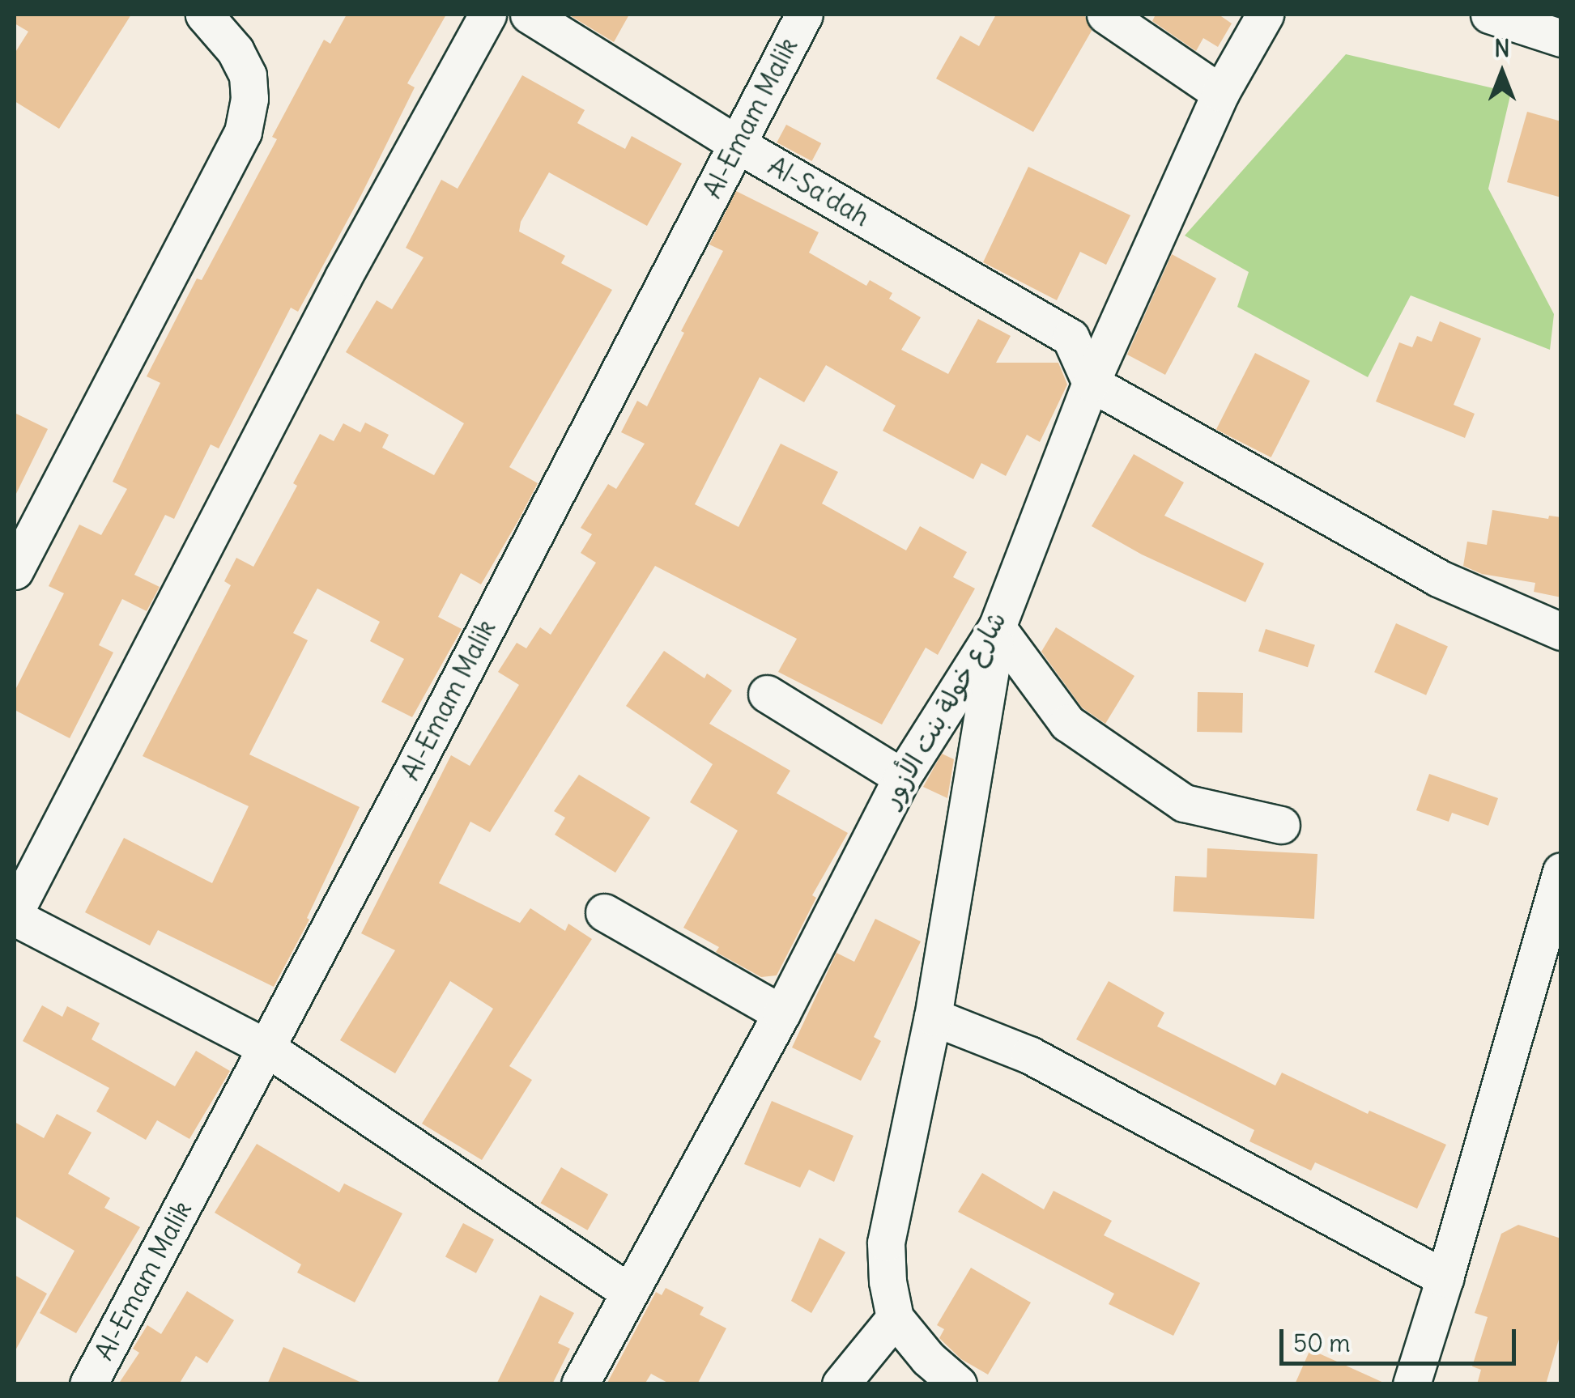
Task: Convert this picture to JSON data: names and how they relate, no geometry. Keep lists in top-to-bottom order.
{
  "streets": {
    "street": ["Al-Emam Malik", "Al-Sa'dah", "شارع خولة بنت الأزور"]
  },
  "crossings": [
    ["Al-Emam Malik", "Al-Sa'dah"],
    ["Al-Sa'dah", "شارع خولة بنت الأزور"]
  ],
  "scale_bar": "50 m",
  "north": "top"
}
